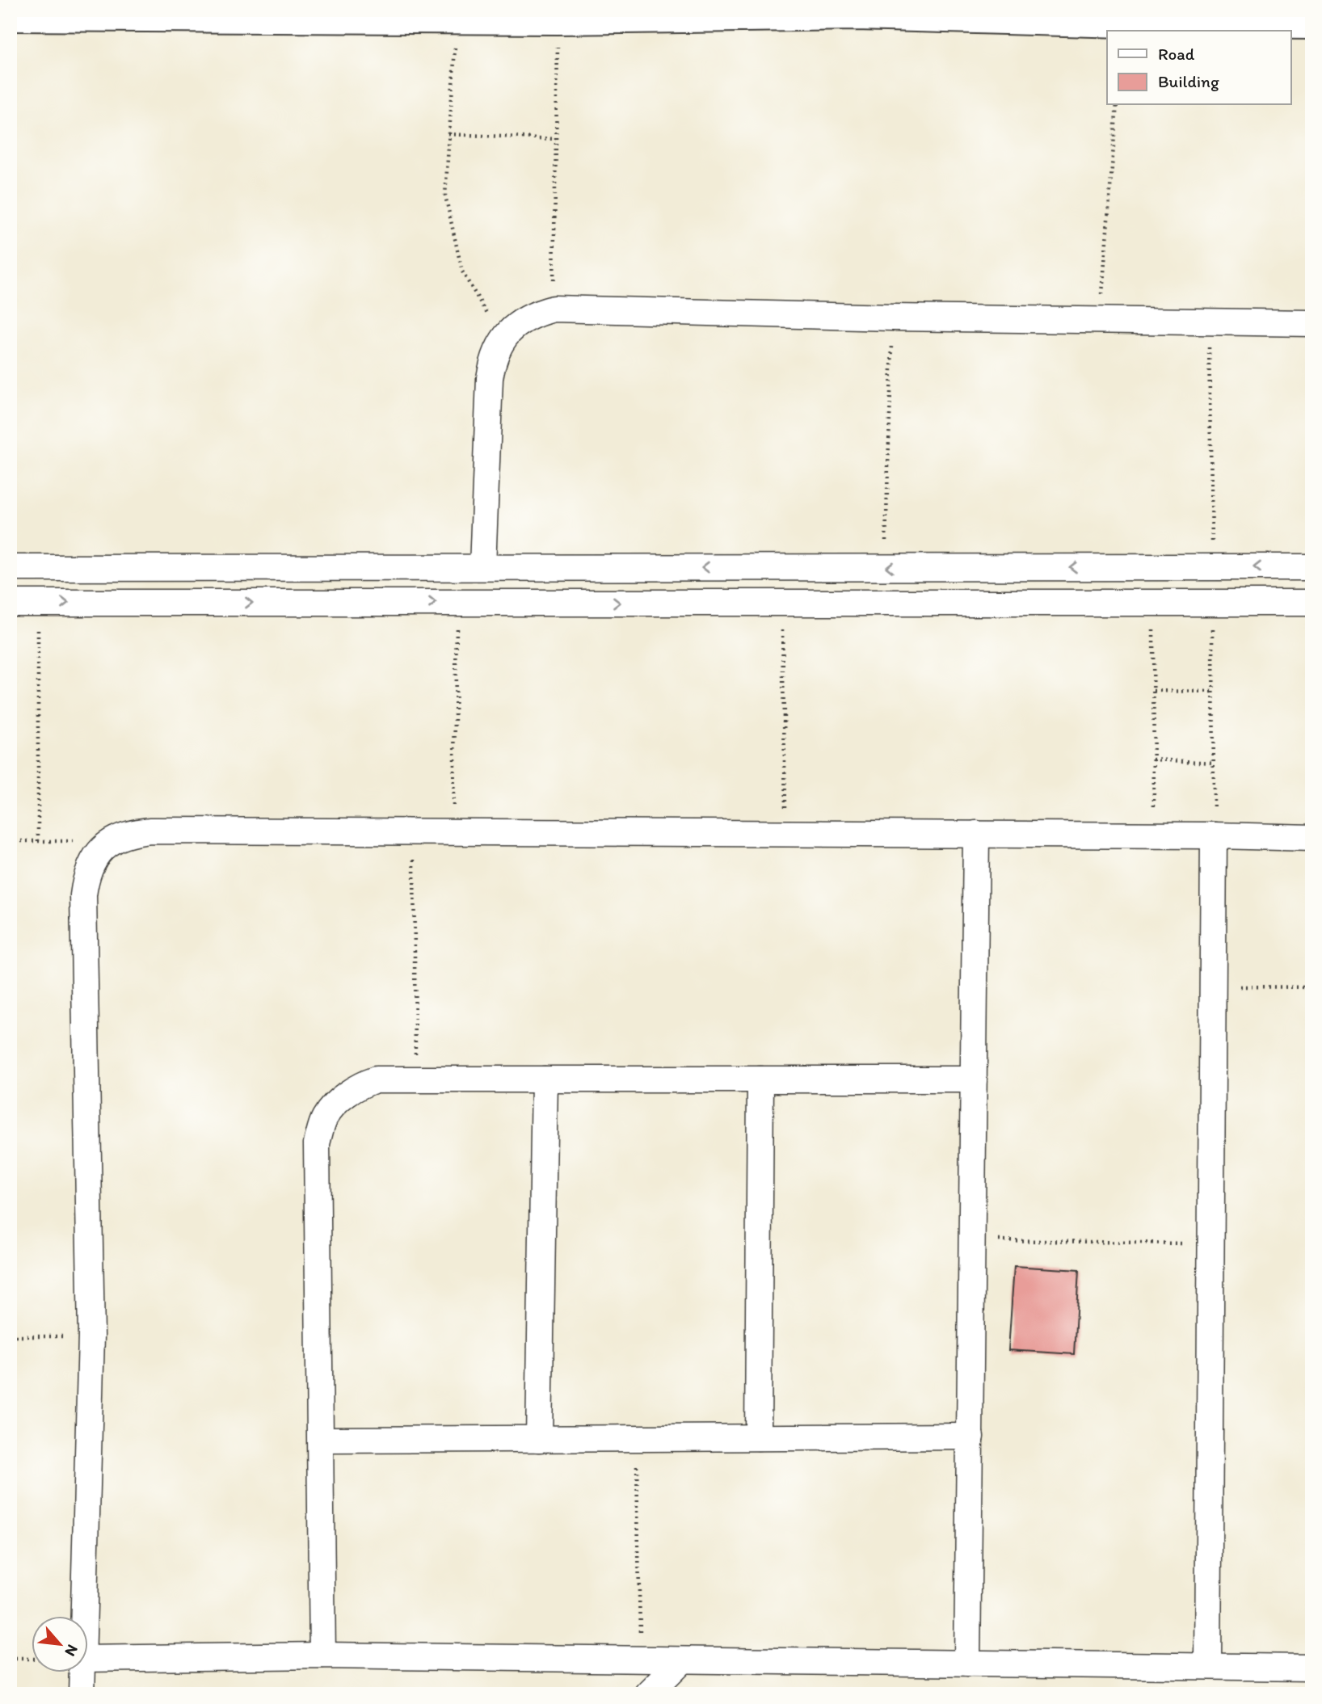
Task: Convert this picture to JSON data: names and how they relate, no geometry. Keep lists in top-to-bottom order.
{
  "legend": ["Road", "Building"],
  "north": "bottom right"
}
